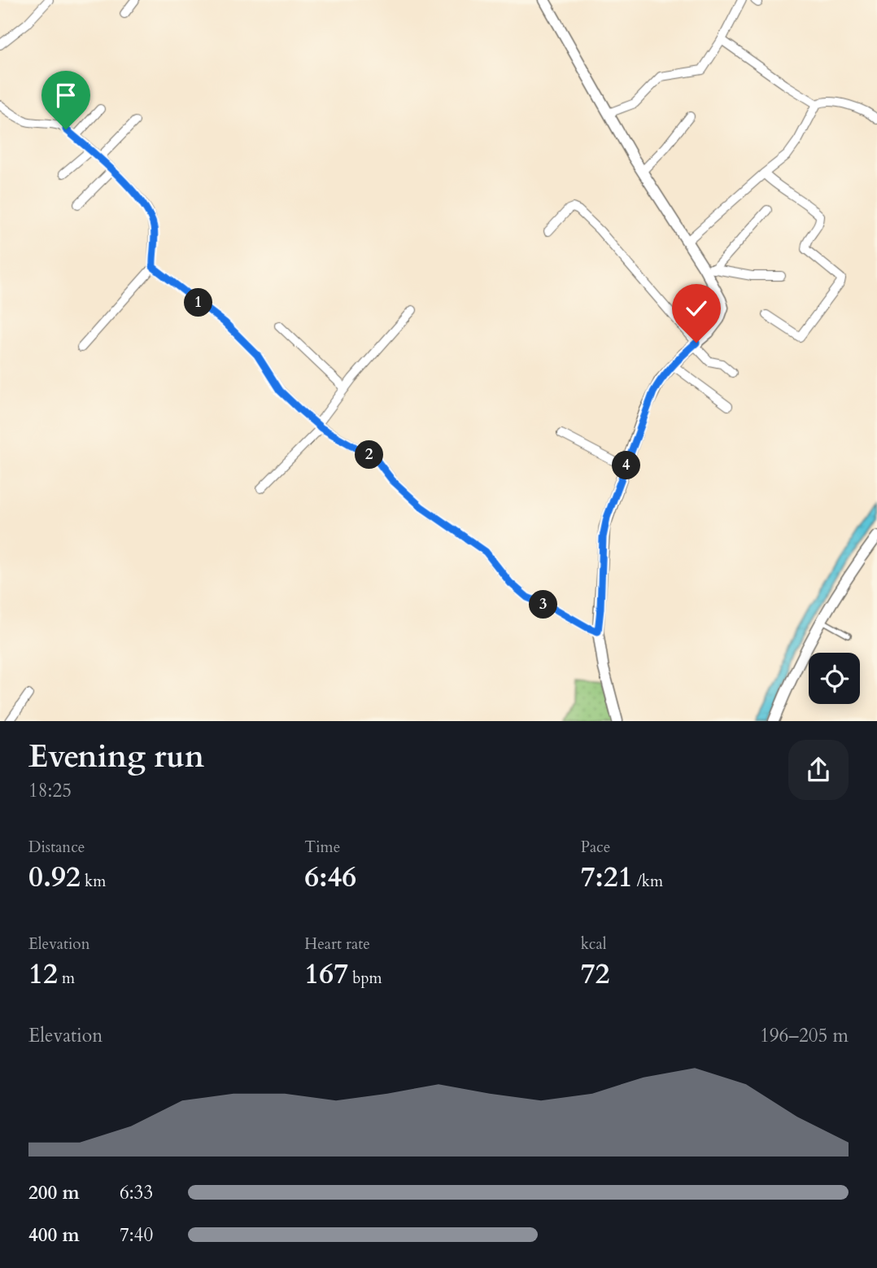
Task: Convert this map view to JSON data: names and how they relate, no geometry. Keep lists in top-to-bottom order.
{
  "page": {
    "pins": [
      "1",
      "2",
      "4",
      "3"
    ],
    "heading": ["Evening run", "18:25"],
    "stats": [
      ["Distance", "0.92 km"],
      ["Time", "6:46"],
      ["Pace", "7:21 /km"],
      ["Elevation", "12 m"],
      ["Heart rate", "167 bpm"],
      ["kcal", "72"]
    ],
    "chart": ["Elevation", "196–205 m"],
    "list": [
      {
        "name": "200 m",
        "note": "6:33"
      },
      {
        "name": "400 m",
        "note": "7:40"
      }
    ]
  }
}
